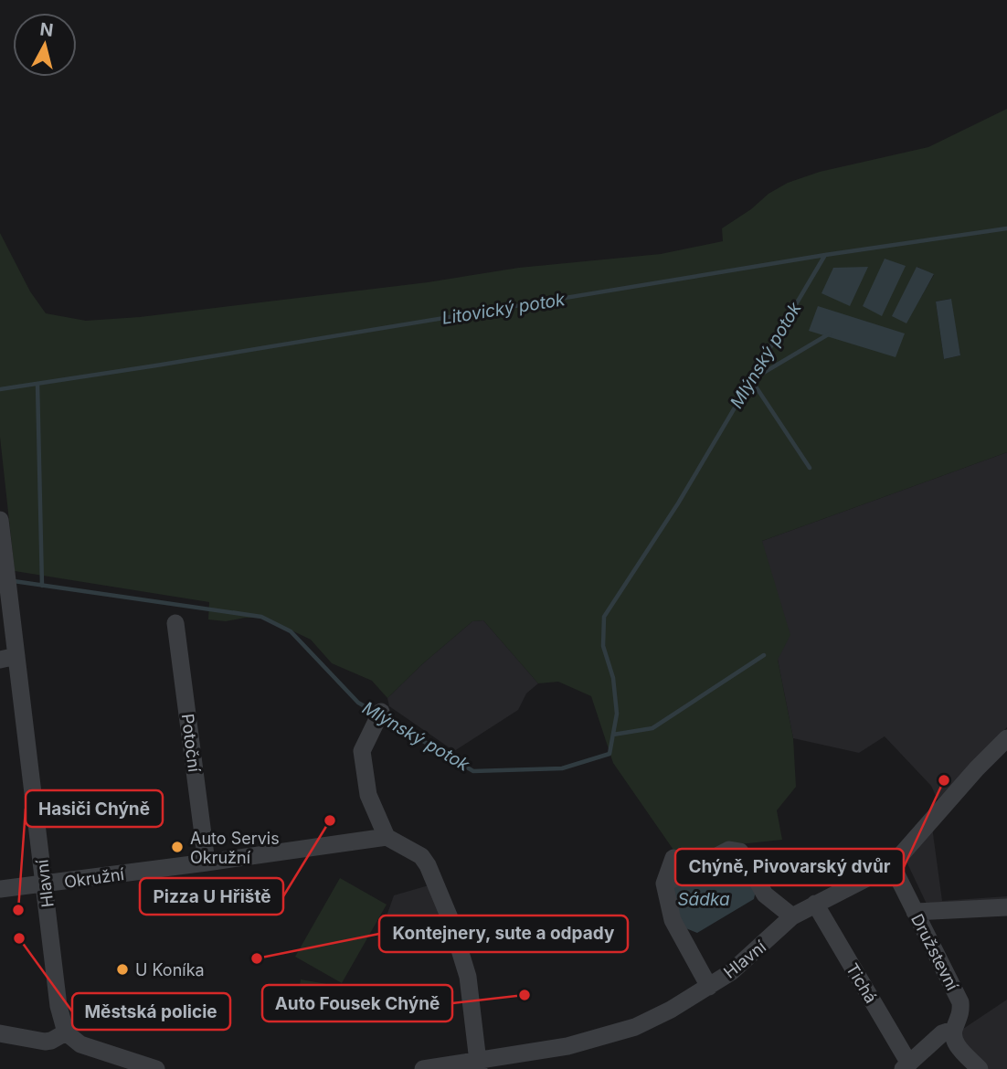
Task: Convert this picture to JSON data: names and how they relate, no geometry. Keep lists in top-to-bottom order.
{
  "streets": {
    "street": [
      "Potoční",
      "Okružní",
      "Hlavní",
      "Družstevní",
      "Tichá"
    ]
  },
  "crossings": [
    ["Potoční", "Okružní"],
    ["Okružní", "Hlavní"],
    ["Hlavní", "Družstevní"],
    ["Hlavní", "Tichá"]
  ],
  "water": ["Litovický potok", "Mlýnský potok", "Sádka"],
  "places": [
    "Chýně, Pivovarský dvůr",
    "Pizza U Hřiště",
    "Auto Servis Okružní",
    "Hasiči Chýně",
    "Městská policie",
    "Kontejnery, sute a odpady",
    "U Koníka",
    "Auto Fousek Chýně"
  ],
  "north": "top"
}
